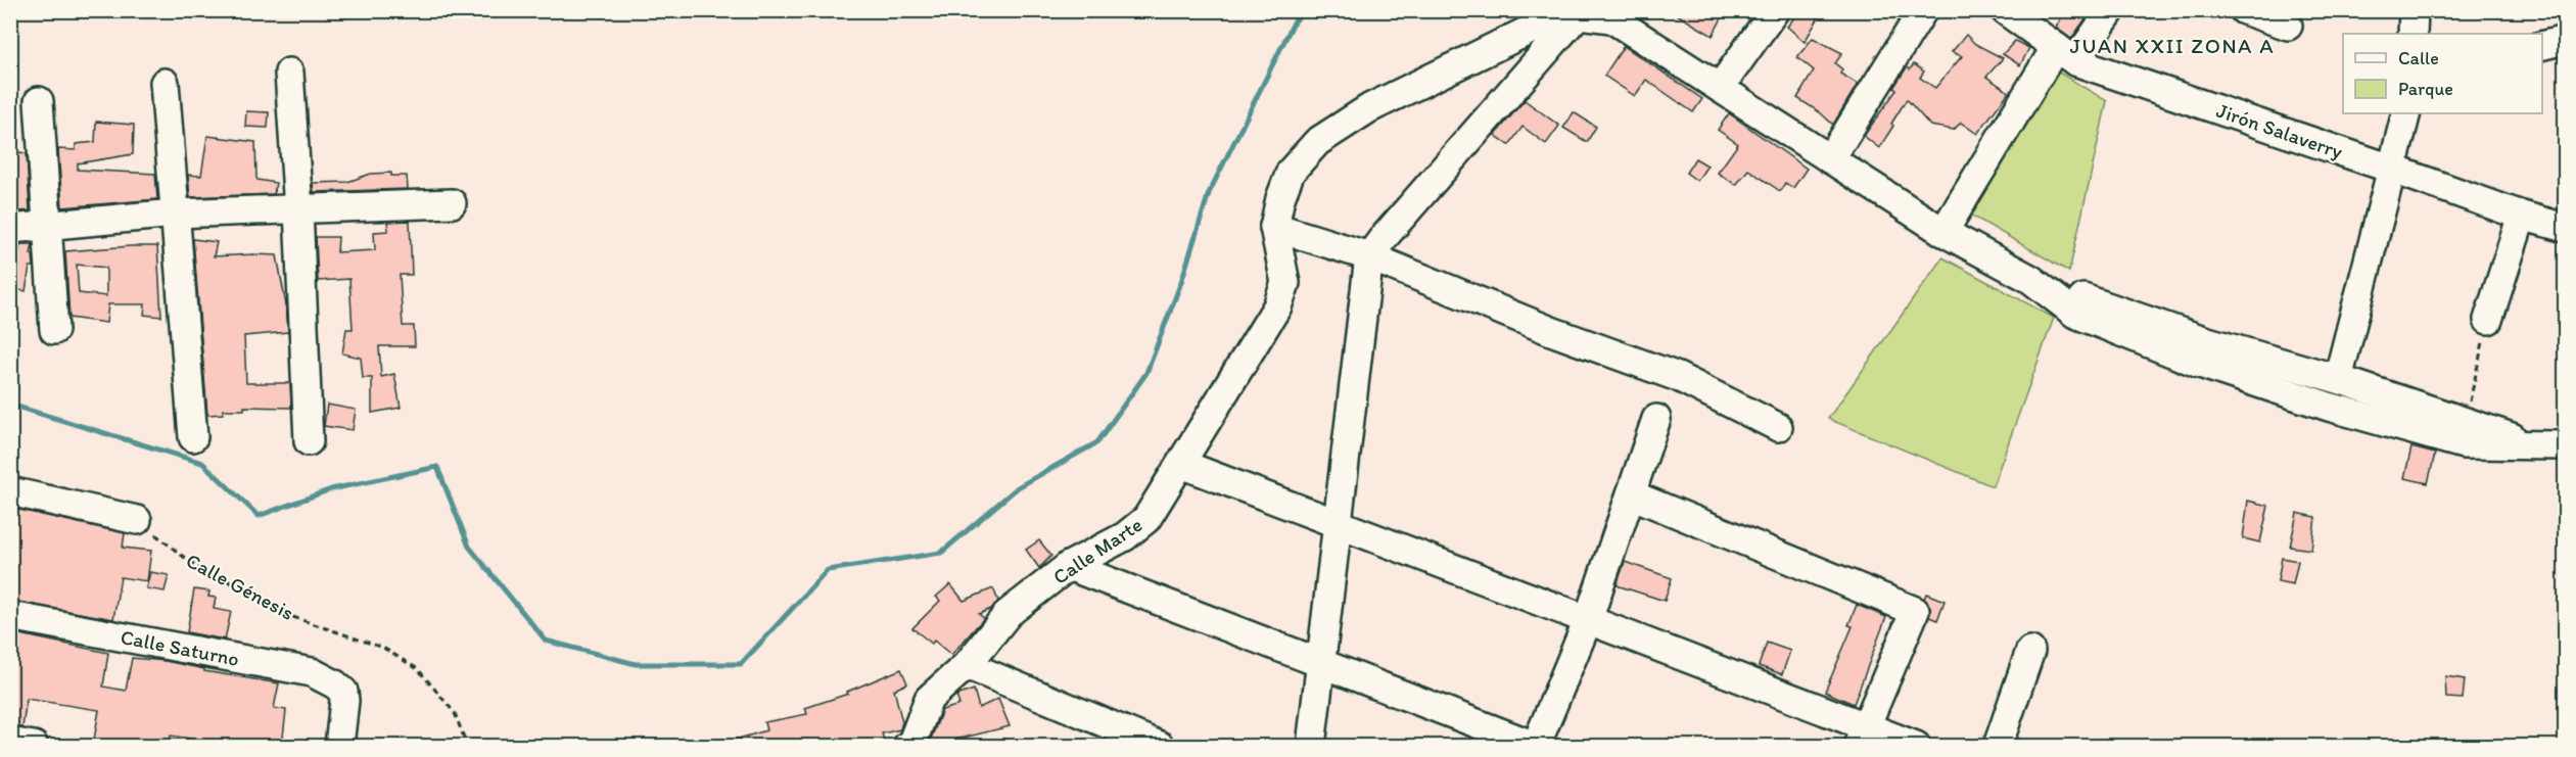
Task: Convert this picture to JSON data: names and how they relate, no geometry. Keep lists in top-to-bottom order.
{
  "streets": {
    "street": ["Jirón Salaverry", "Calle Marte", "Calle Saturno"],
    "path": ["Calle Génesis"]
  },
  "districts": ["JUAN XXII ZONA A"],
  "legend": ["Calle", "Parque"]
}
